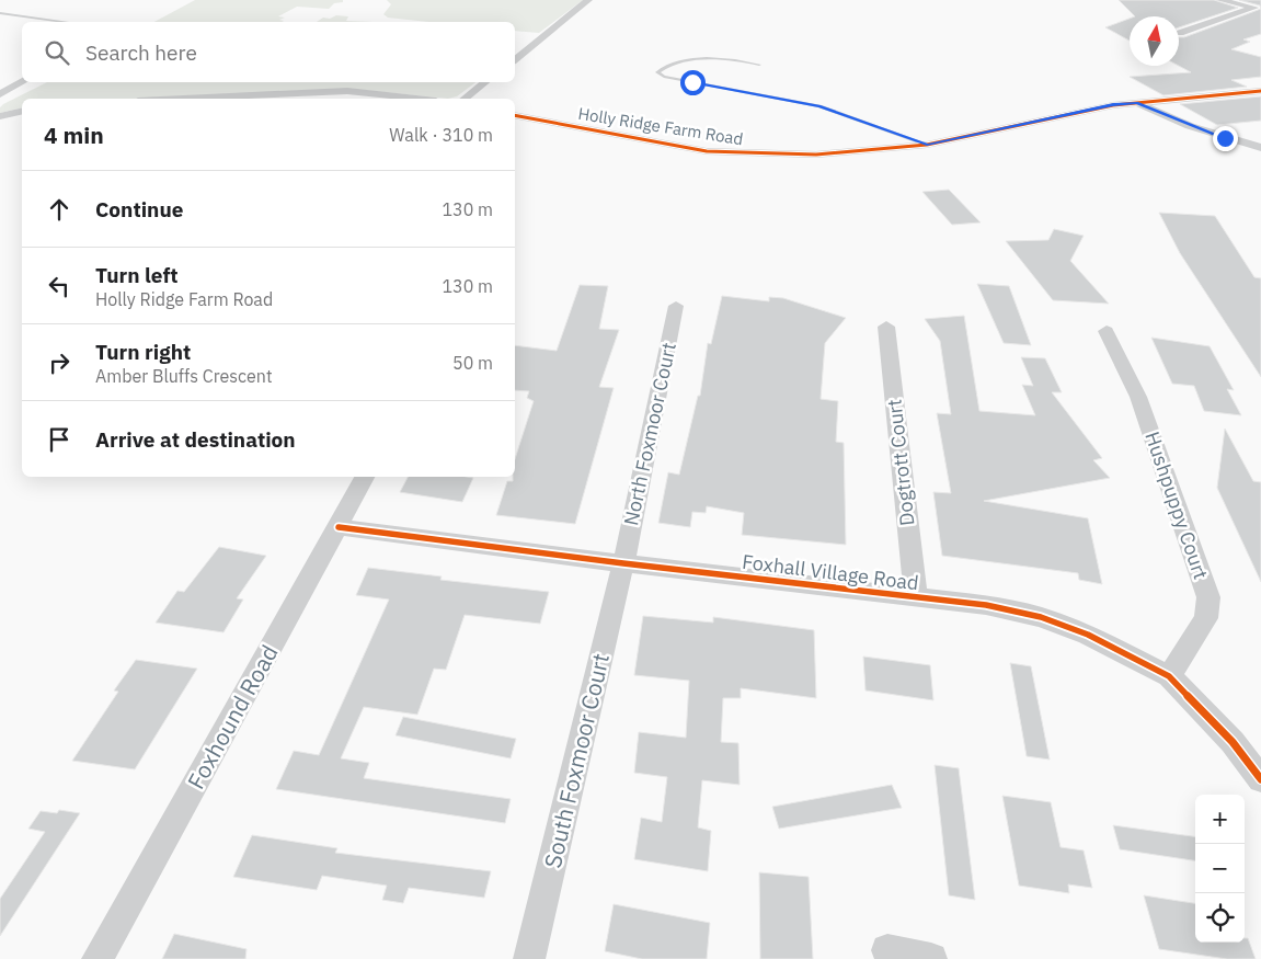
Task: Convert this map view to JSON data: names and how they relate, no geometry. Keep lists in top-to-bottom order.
{
  "streets": {
    "street": [
      "Holly Ridge Farm Road",
      "North Foxmoor Court",
      "Dogtrott Court",
      "Hushpuppy Court",
      "Foxhall Village Road",
      "Foxhound Road",
      "South Foxmoor Court"
    ]
  },
  "crossings": [
    ["North Foxmoor Court", "Foxhall Village Road"],
    ["North Foxmoor Court", "South Foxmoor Court"],
    ["Dogtrott Court", "Foxhall Village Road"],
    ["Hushpuppy Court", "Foxhall Village Road"],
    ["Foxhall Village Road", "Foxhound Road"],
    ["Foxhall Village Road", "South Foxmoor Court"]
  ],
  "north": "top",
  "page": {
    "search": "Search here",
    "heading": ["4 min", "Walk · 310 m"],
    "list": [
      ["Continue", "130 m"],
      ["Turn left", "Holly Ridge Farm Road", "130 m"],
      ["Turn right", "Amber Bluffs Crescent", "50 m"],
      "Arrive at destination"
    ],
    "map_buttons": ["+", "−"]
  }
}
